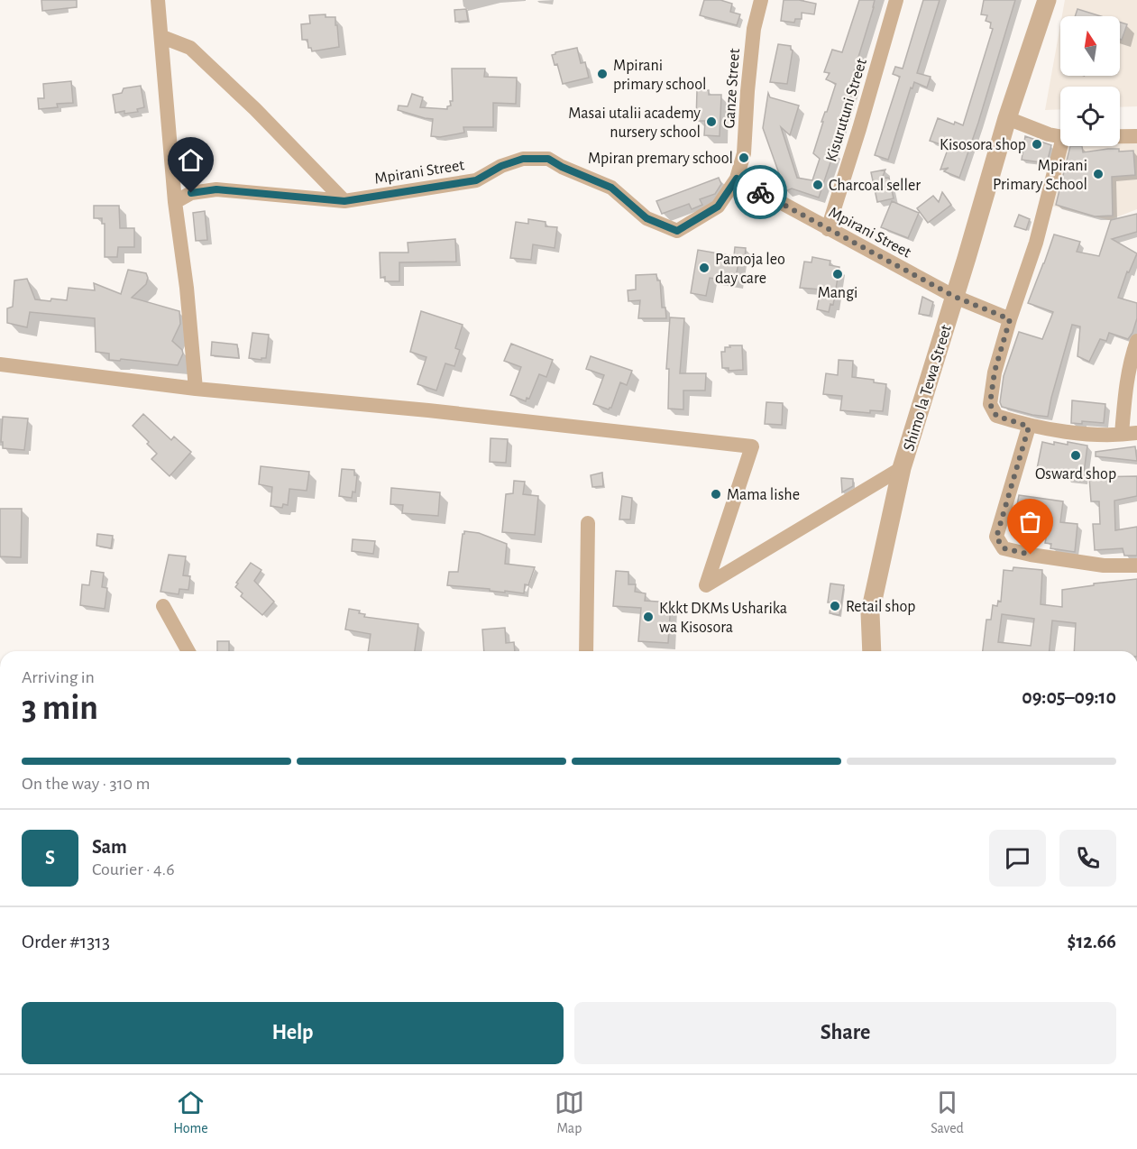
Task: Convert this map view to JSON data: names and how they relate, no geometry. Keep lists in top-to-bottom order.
{
  "streets": {
    "street": [
      "Ganze Street",
      "Kisurutuni Street",
      "Mpirani Street",
      "Shimo la Tewa Street"
    ]
  },
  "crossings": [
    ["Ganze Street", "Mpirani Street"],
    ["Kisurutuni Street", "Mpirani Street"],
    ["Mpirani Street", "Shimo la Tewa Street"]
  ],
  "places": [
    "Mpirani primary school",
    "Masai utalii academy nursery school",
    "Kisosora shop",
    "Mpiran premary school",
    "Mpirani Primary School",
    "Charcoal seller",
    "Pamoja leo day care",
    "Mangi",
    "Osward shop",
    "Mama lishe",
    "Retail shop",
    "Kkkt DKMs Usharika wa Kisosora"
  ],
  "north": "top",
  "page": {
    "heading": ["3 min", "Arriving in", "09:05–09:10"],
    "panel": [
      "Sam",
      "Courier · 4.6",
      "Order #1313",
      "$12.66"
    ],
    "bar": "On the way · 310 m",
    "round": "S",
    "buttons": ["Help", "Share"],
    "tabs": ["Home", "Map", "Saved"]
  }
}
